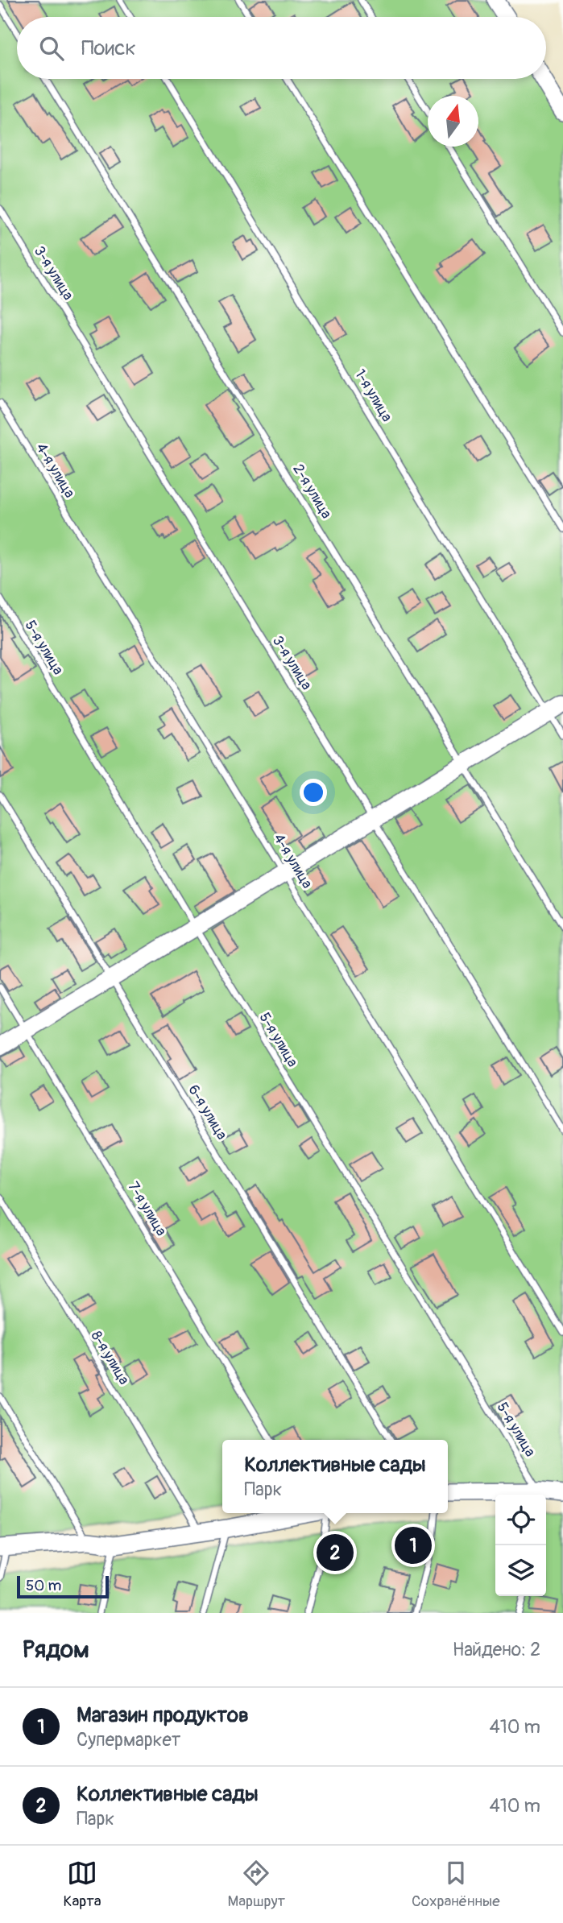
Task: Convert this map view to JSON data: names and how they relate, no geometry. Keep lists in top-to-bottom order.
{
  "streets": {
    "lane": [
      "3-я улица",
      "1-я улица",
      "4-я улица",
      "2-я улица",
      "5-я улица",
      "6-я улица",
      "7-я улица",
      "8-я улица"
    ]
  },
  "scale_bar": "50 m",
  "north": "top",
  "page": {
    "search": "Поиск",
    "popup": ["Коллективные сады", "Парк"],
    "pins": ["1", "2"],
    "scale": "50 m",
    "heading": ["Рядом", "Найдено: 2"],
    "list": [
      {
        "mark": "1",
        "name": "Магазин продуктов",
        "note": "Супермаркет",
        "value": "410 m"
      },
      {
        "mark": "2",
        "name": "Коллективные сады",
        "note": "Парк",
        "value": "410 m"
      }
    ],
    "nav": ["Карта", "Маршрут", "Сохранённые"]
  }
}
